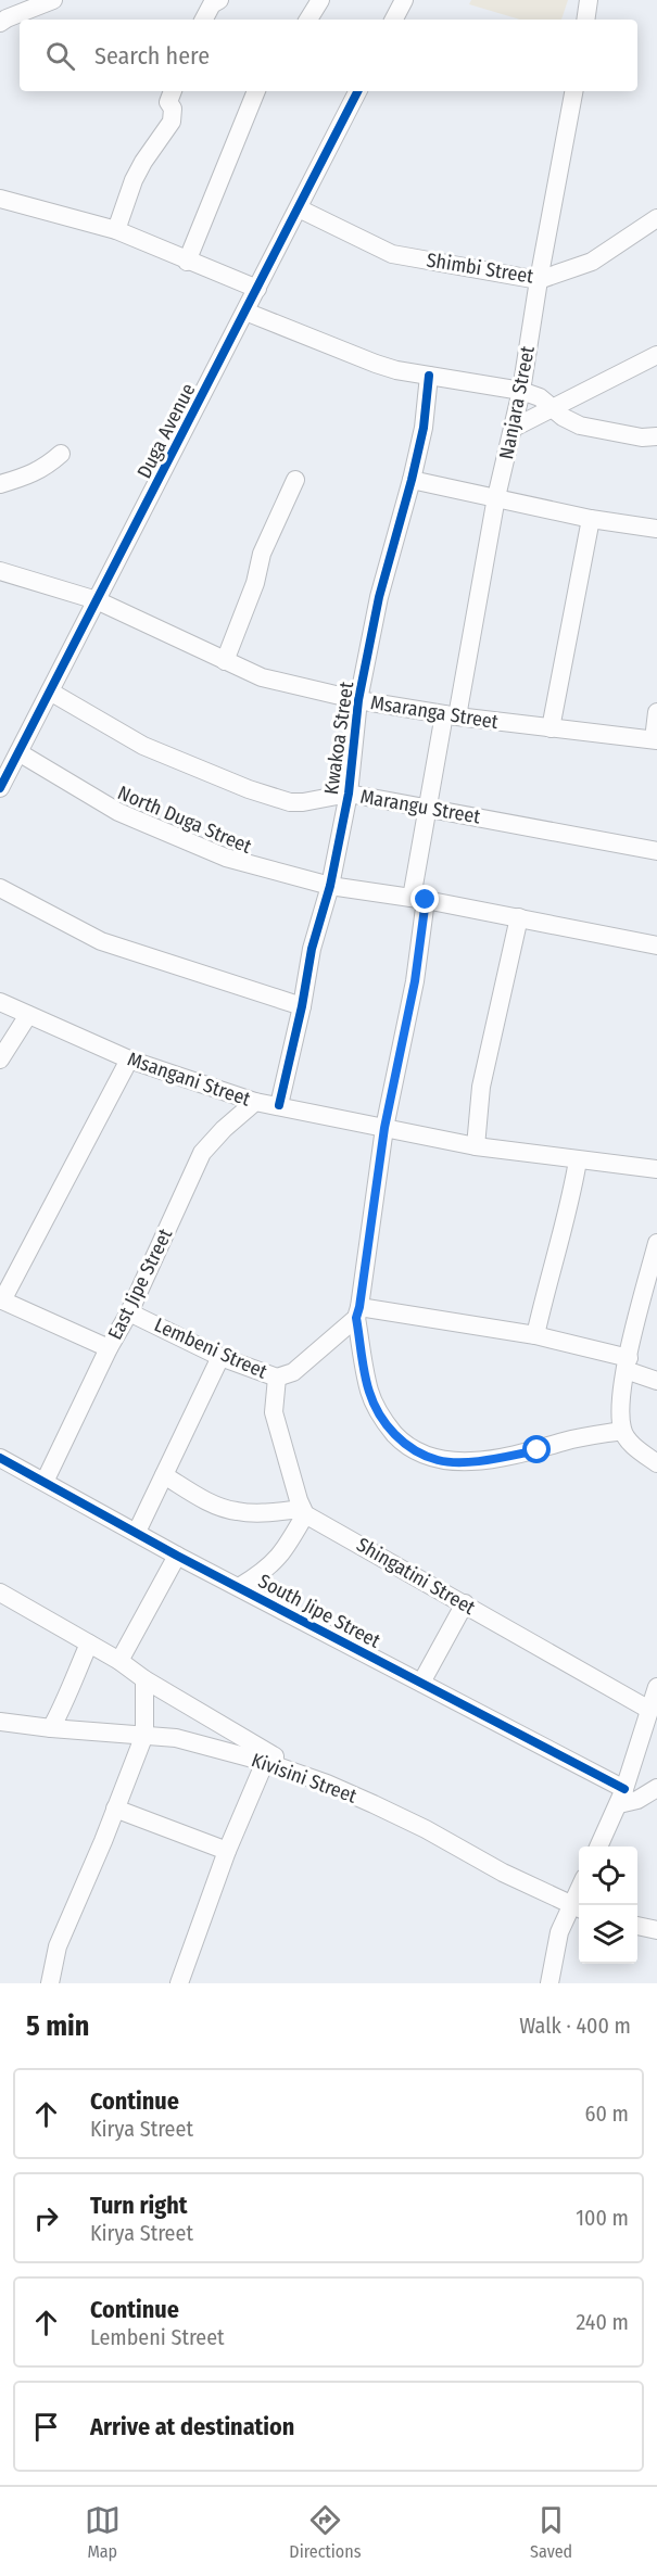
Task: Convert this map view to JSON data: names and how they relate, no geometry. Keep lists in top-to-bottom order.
{
  "streets": {
    "street": [
      "Shimbi Street",
      "Nanjara Street",
      "Duga Avenue",
      "Msaranga Street",
      "Kwakoa Street",
      "Marangu Street",
      "North Duga Street",
      "Msangani Street",
      "East Jipe Street",
      "Lembeni Street",
      "Shingatini Street",
      "South Jipe Street",
      "Kivisini Street"
    ]
  },
  "crossings": [
    ["Shimbi Street", "Nanjara Street"],
    ["Shimbi Street", "Duga Avenue"],
    ["Nanjara Street", "Msaranga Street"],
    ["Nanjara Street", "Marangu Street"],
    ["Nanjara Street", "North Duga Street"],
    ["Duga Avenue", "Msaranga Street"],
    ["Duga Avenue", "Marangu Street"],
    ["Duga Avenue", "North Duga Street"],
    ["Msaranga Street", "Kwakoa Street"],
    ["Kwakoa Street", "Marangu Street"],
    ["Kwakoa Street", "North Duga Street"],
    ["Kwakoa Street", "Msangani Street"],
    ["Msangani Street", "East Jipe Street"],
    ["East Jipe Street", "Lembeni Street"],
    ["East Jipe Street", "South Jipe Street"]
  ],
  "page": {
    "search": "Search here",
    "heading": ["5 min", "Walk · 400 m"],
    "list": [
      ["Continue", "Kirya Street", "60 m"],
      ["Turn right", "Kirya Street", "100 m"],
      ["Continue", "Lembeni Street", "240 m"],
      "Arrive at destination"
    ],
    "nav": ["Map", "Directions", "Saved"]
  }
}
